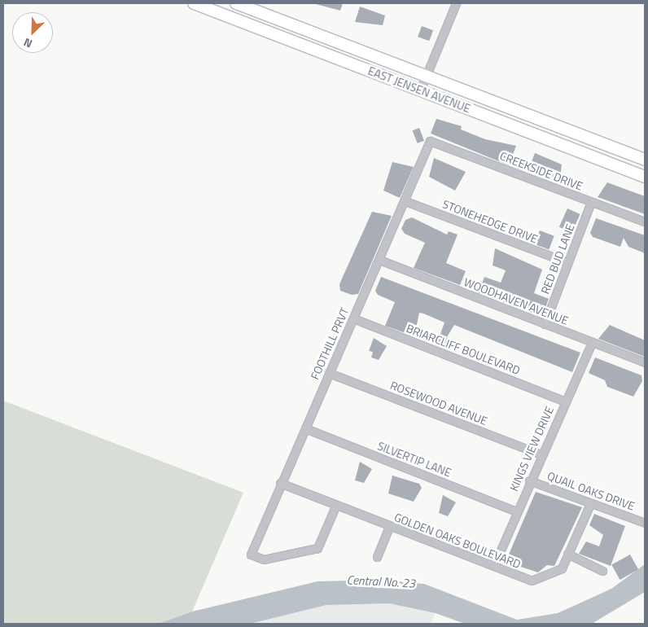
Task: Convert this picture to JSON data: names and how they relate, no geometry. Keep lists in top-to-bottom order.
{
  "streets": {
    "main road": ["EAST JENSEN AVENUE"],
    "street": [
      "CREEKSIDE DRIVE",
      "STONEHEDGE DRIVE",
      "RED BUD LANE",
      "WOODHAVEN AVENUE",
      "FOOTHILL PRVT",
      "BRIARCLIFF BOULEVARD",
      "ROSEWOOD AVENUE",
      "KINGS VIEW DRIVE",
      "SILVERTIP LANE",
      "QUAIL OAKS DRIVE",
      "GOLDEN OAKS BOULEVARD"
    ]
  },
  "crossings": [
    ["CREEKSIDE DRIVE", "RED BUD LANE"],
    ["CREEKSIDE DRIVE", "FOOTHILL PRVT"],
    ["STONEHEDGE DRIVE", "RED BUD LANE"],
    ["STONEHEDGE DRIVE", "FOOTHILL PRVT"],
    ["RED BUD LANE", "WOODHAVEN AVENUE"],
    ["WOODHAVEN AVENUE", "FOOTHILL PRVT"],
    ["WOODHAVEN AVENUE", "KINGS VIEW DRIVE"],
    ["FOOTHILL PRVT", "BRIARCLIFF BOULEVARD"],
    ["FOOTHILL PRVT", "ROSEWOOD AVENUE"],
    ["FOOTHILL PRVT", "SILVERTIP LANE"],
    ["FOOTHILL PRVT", "GOLDEN OAKS BOULEVARD"],
    ["BRIARCLIFF BOULEVARD", "KINGS VIEW DRIVE"],
    ["ROSEWOOD AVENUE", "KINGS VIEW DRIVE"],
    ["KINGS VIEW DRIVE", "SILVERTIP LANE"],
    ["KINGS VIEW DRIVE", "QUAIL OAKS DRIVE"],
    ["KINGS VIEW DRIVE", "GOLDEN OAKS BOULEVARD"],
    ["QUAIL OAKS DRIVE", "GOLDEN OAKS BOULEVARD"]
  ],
  "water": ["Central No. 23"],
  "north": "bottom left"
}
